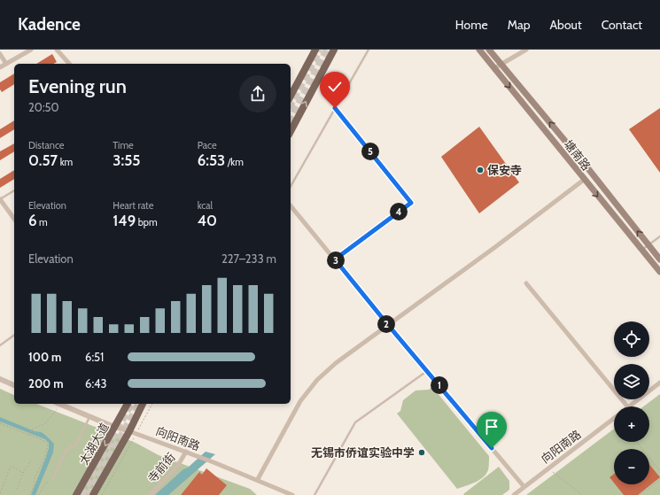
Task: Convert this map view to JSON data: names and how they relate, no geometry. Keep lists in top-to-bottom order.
{
  "streets": {
    "main road": ["塘南路", "太湖大道"],
    "street": ["向阳南路", "寺前街"]
  },
  "crossings": [
    ["向阳南路", "太湖大道"],
    ["向阳南路", "寺前街"]
  ],
  "places": ["保安寺", "无锡市侨谊实验中学"],
  "page": {
    "header": "Kadence",
    "nav": [
      "Home",
      "Map",
      "About",
      "Contact"
    ],
    "heading": ["Evening run", "20:50"],
    "stats": [
      ["Distance", "0.57 km"],
      ["Time", "3:55"],
      ["Pace", "6:53 /km"],
      ["Elevation", "6 m"],
      ["Heart rate", "149 bpm"],
      ["kcal", "40"]
    ],
    "pins": [
      "5",
      "4",
      "3",
      "2",
      "1"
    ],
    "chart": ["Elevation", "227–233 m"],
    "map_buttons": ["+", "−"],
    "list": [
      {
        "name": "100 m",
        "note": "6:51"
      },
      {
        "name": "200 m",
        "note": "6:43"
      }
    ]
  }
}
